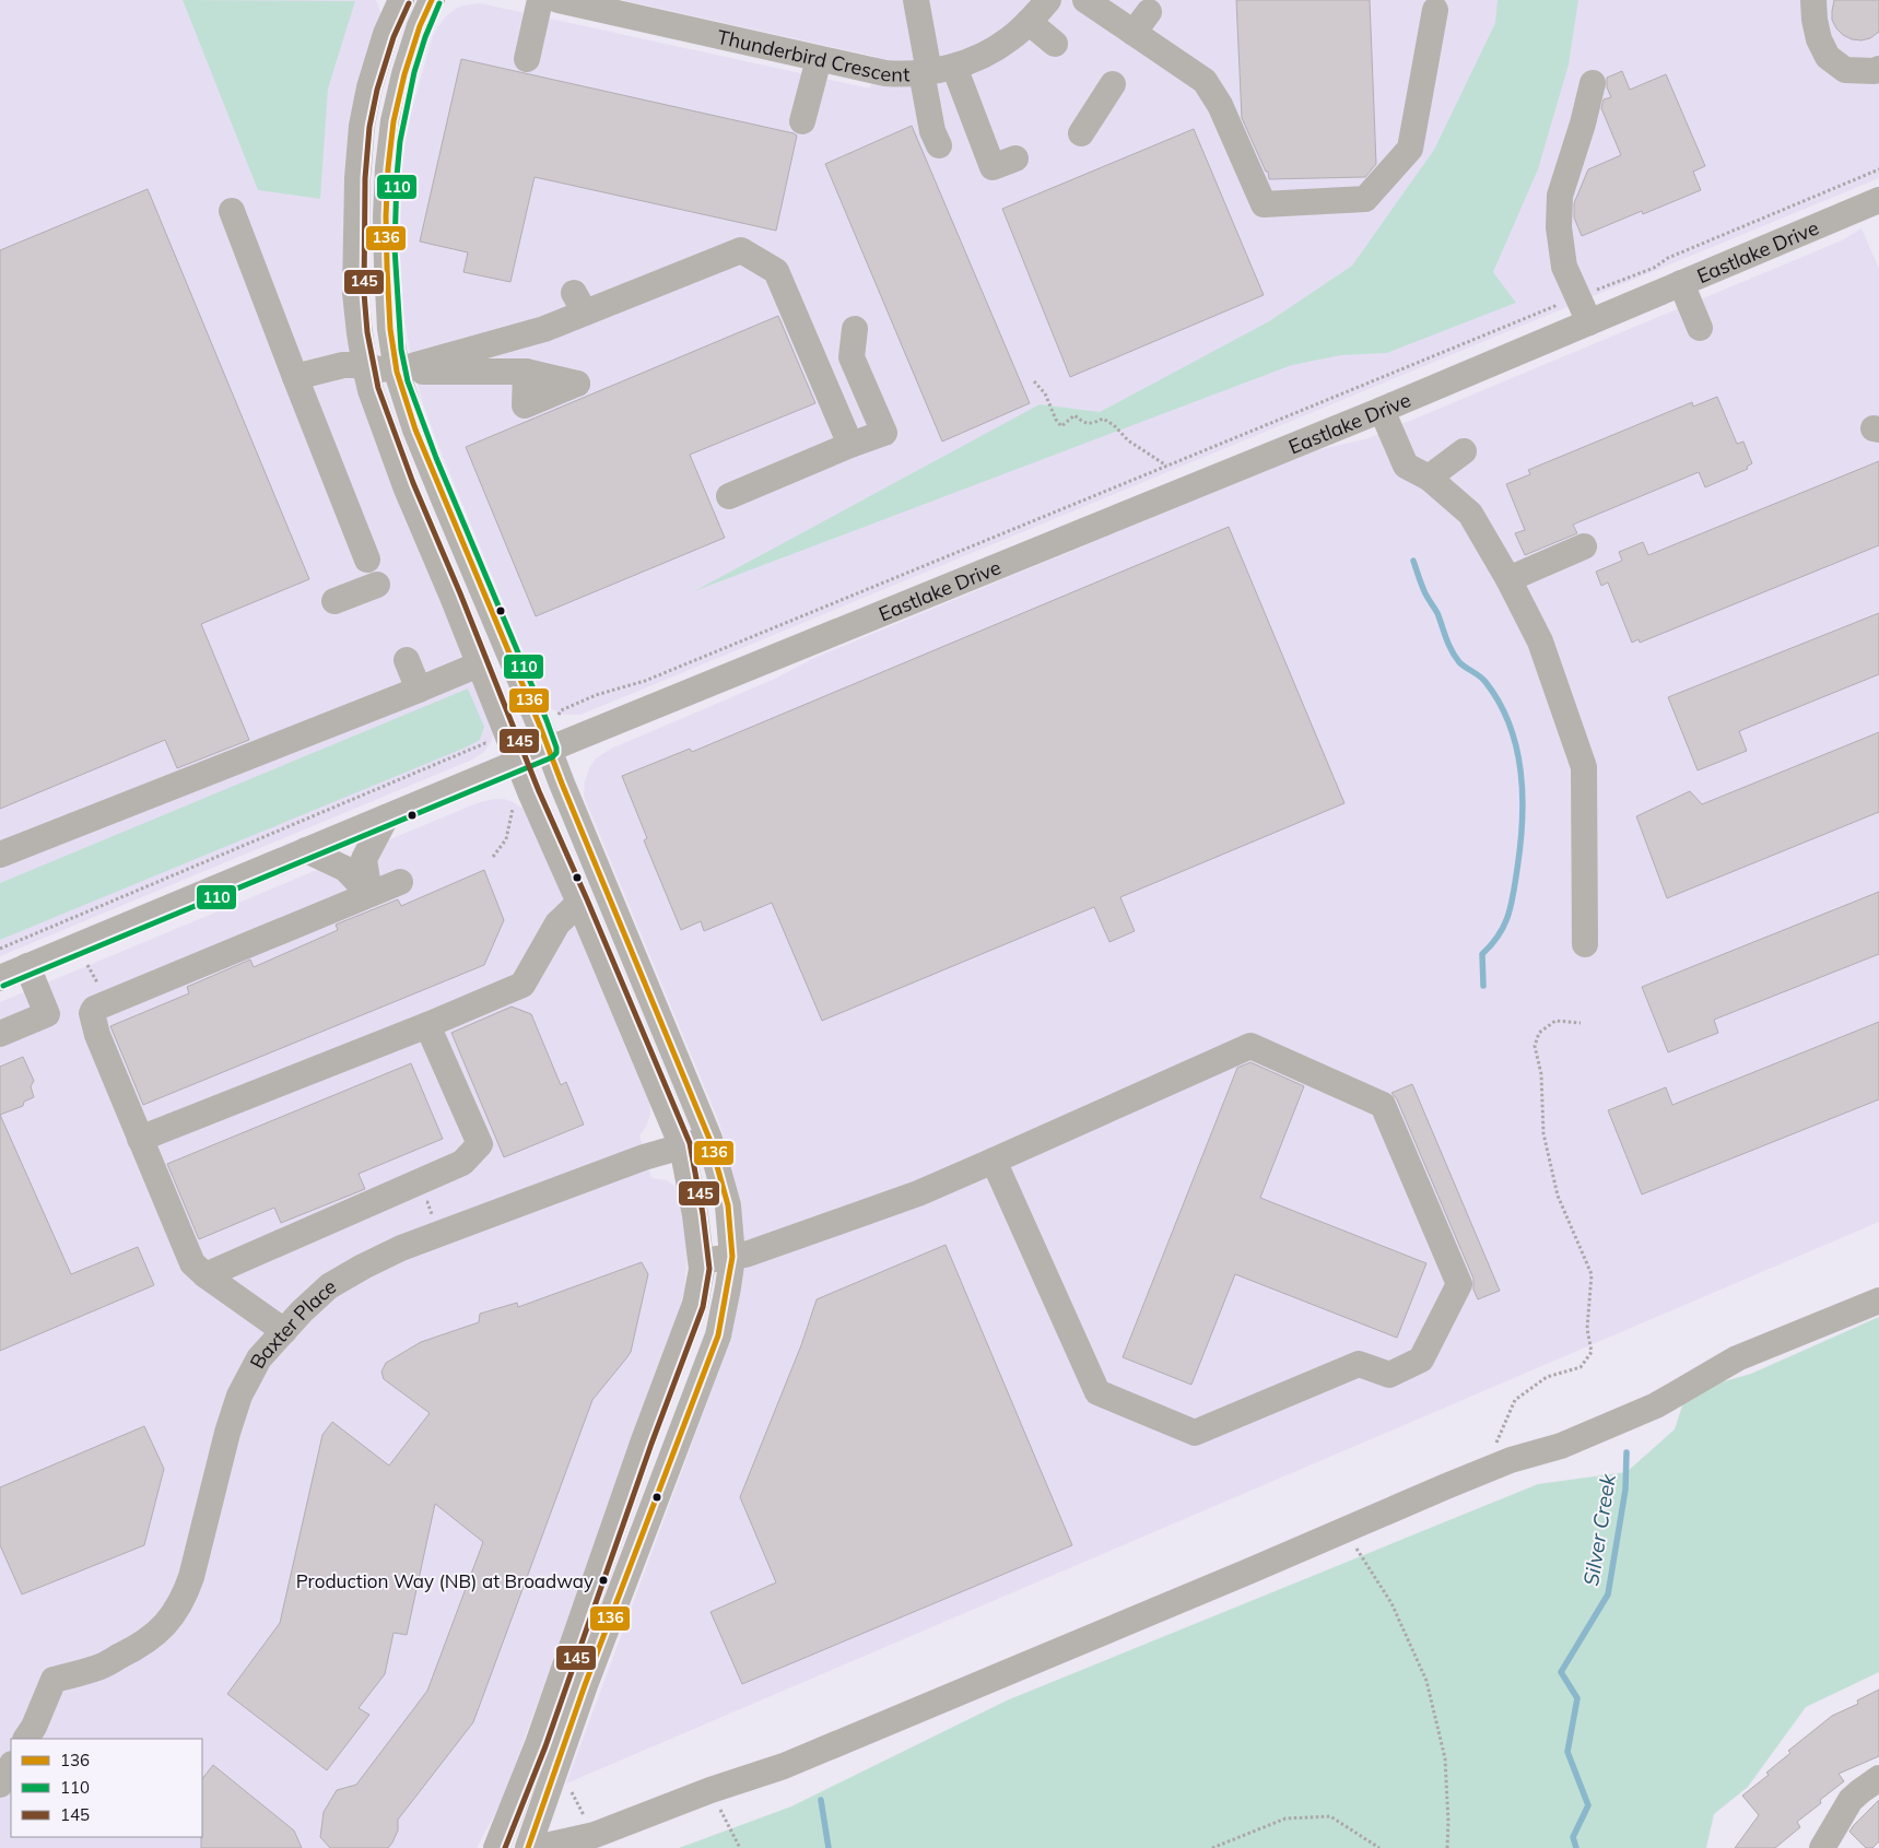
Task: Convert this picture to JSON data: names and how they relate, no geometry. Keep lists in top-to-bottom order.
{
  "streets": {
    "street": ["Thunderbird Crescent", "Eastlake Drive", "Baxter Place"]
  },
  "water": ["Silver Creek"],
  "places": ["Production Way (NB) at Broadway"],
  "lines": ["transit line 136", "transit line 110", "transit line 145"],
  "legend": ["136", "110", "145"]
}
